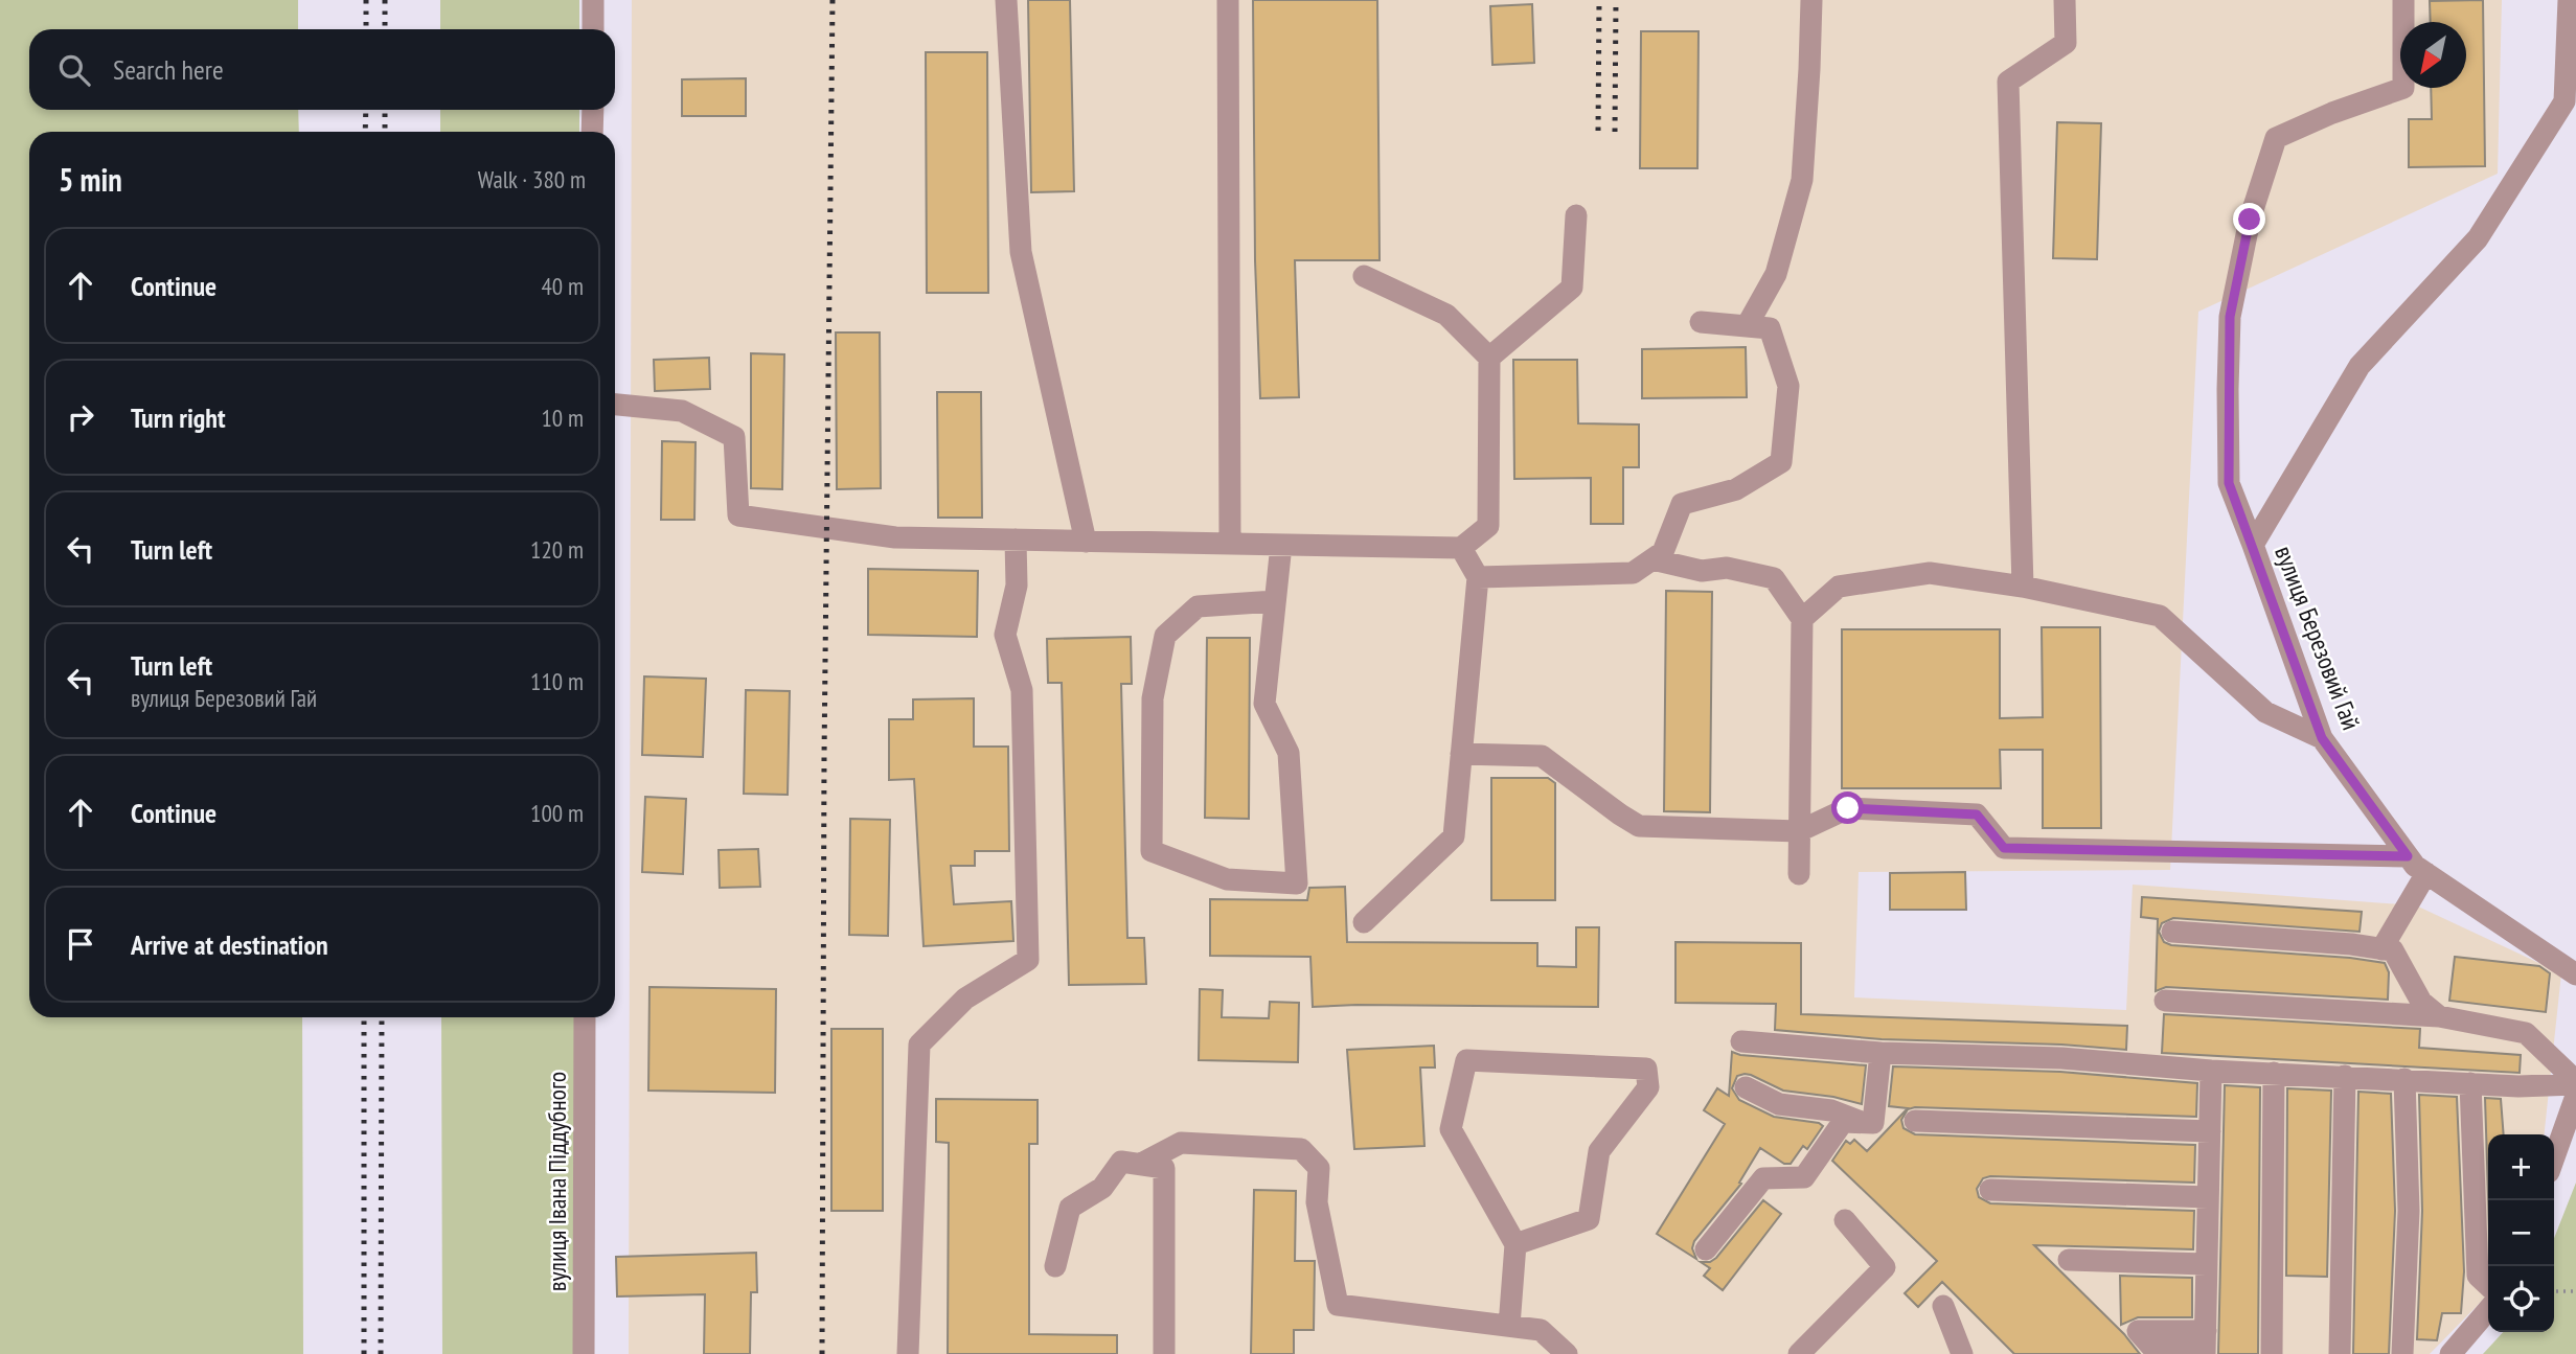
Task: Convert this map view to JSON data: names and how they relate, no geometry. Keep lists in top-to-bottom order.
{
  "streets": {
    "street": ["вулиця Березовий Гай", "вулиця Івана Піддубного"]
  },
  "north": "bottom left",
  "page": {
    "search": "Search here",
    "heading": ["5 min", "Walk · 380 m"],
    "list": [
      ["Continue", "40 m"],
      ["Turn right", "10 m"],
      ["Turn left", "120 m"],
      ["Turn left", "вулиця Березовий Гай", "110 m"],
      ["Continue", "100 m"],
      "Arrive at destination"
    ],
    "map_buttons": ["+", "−"]
  }
}
